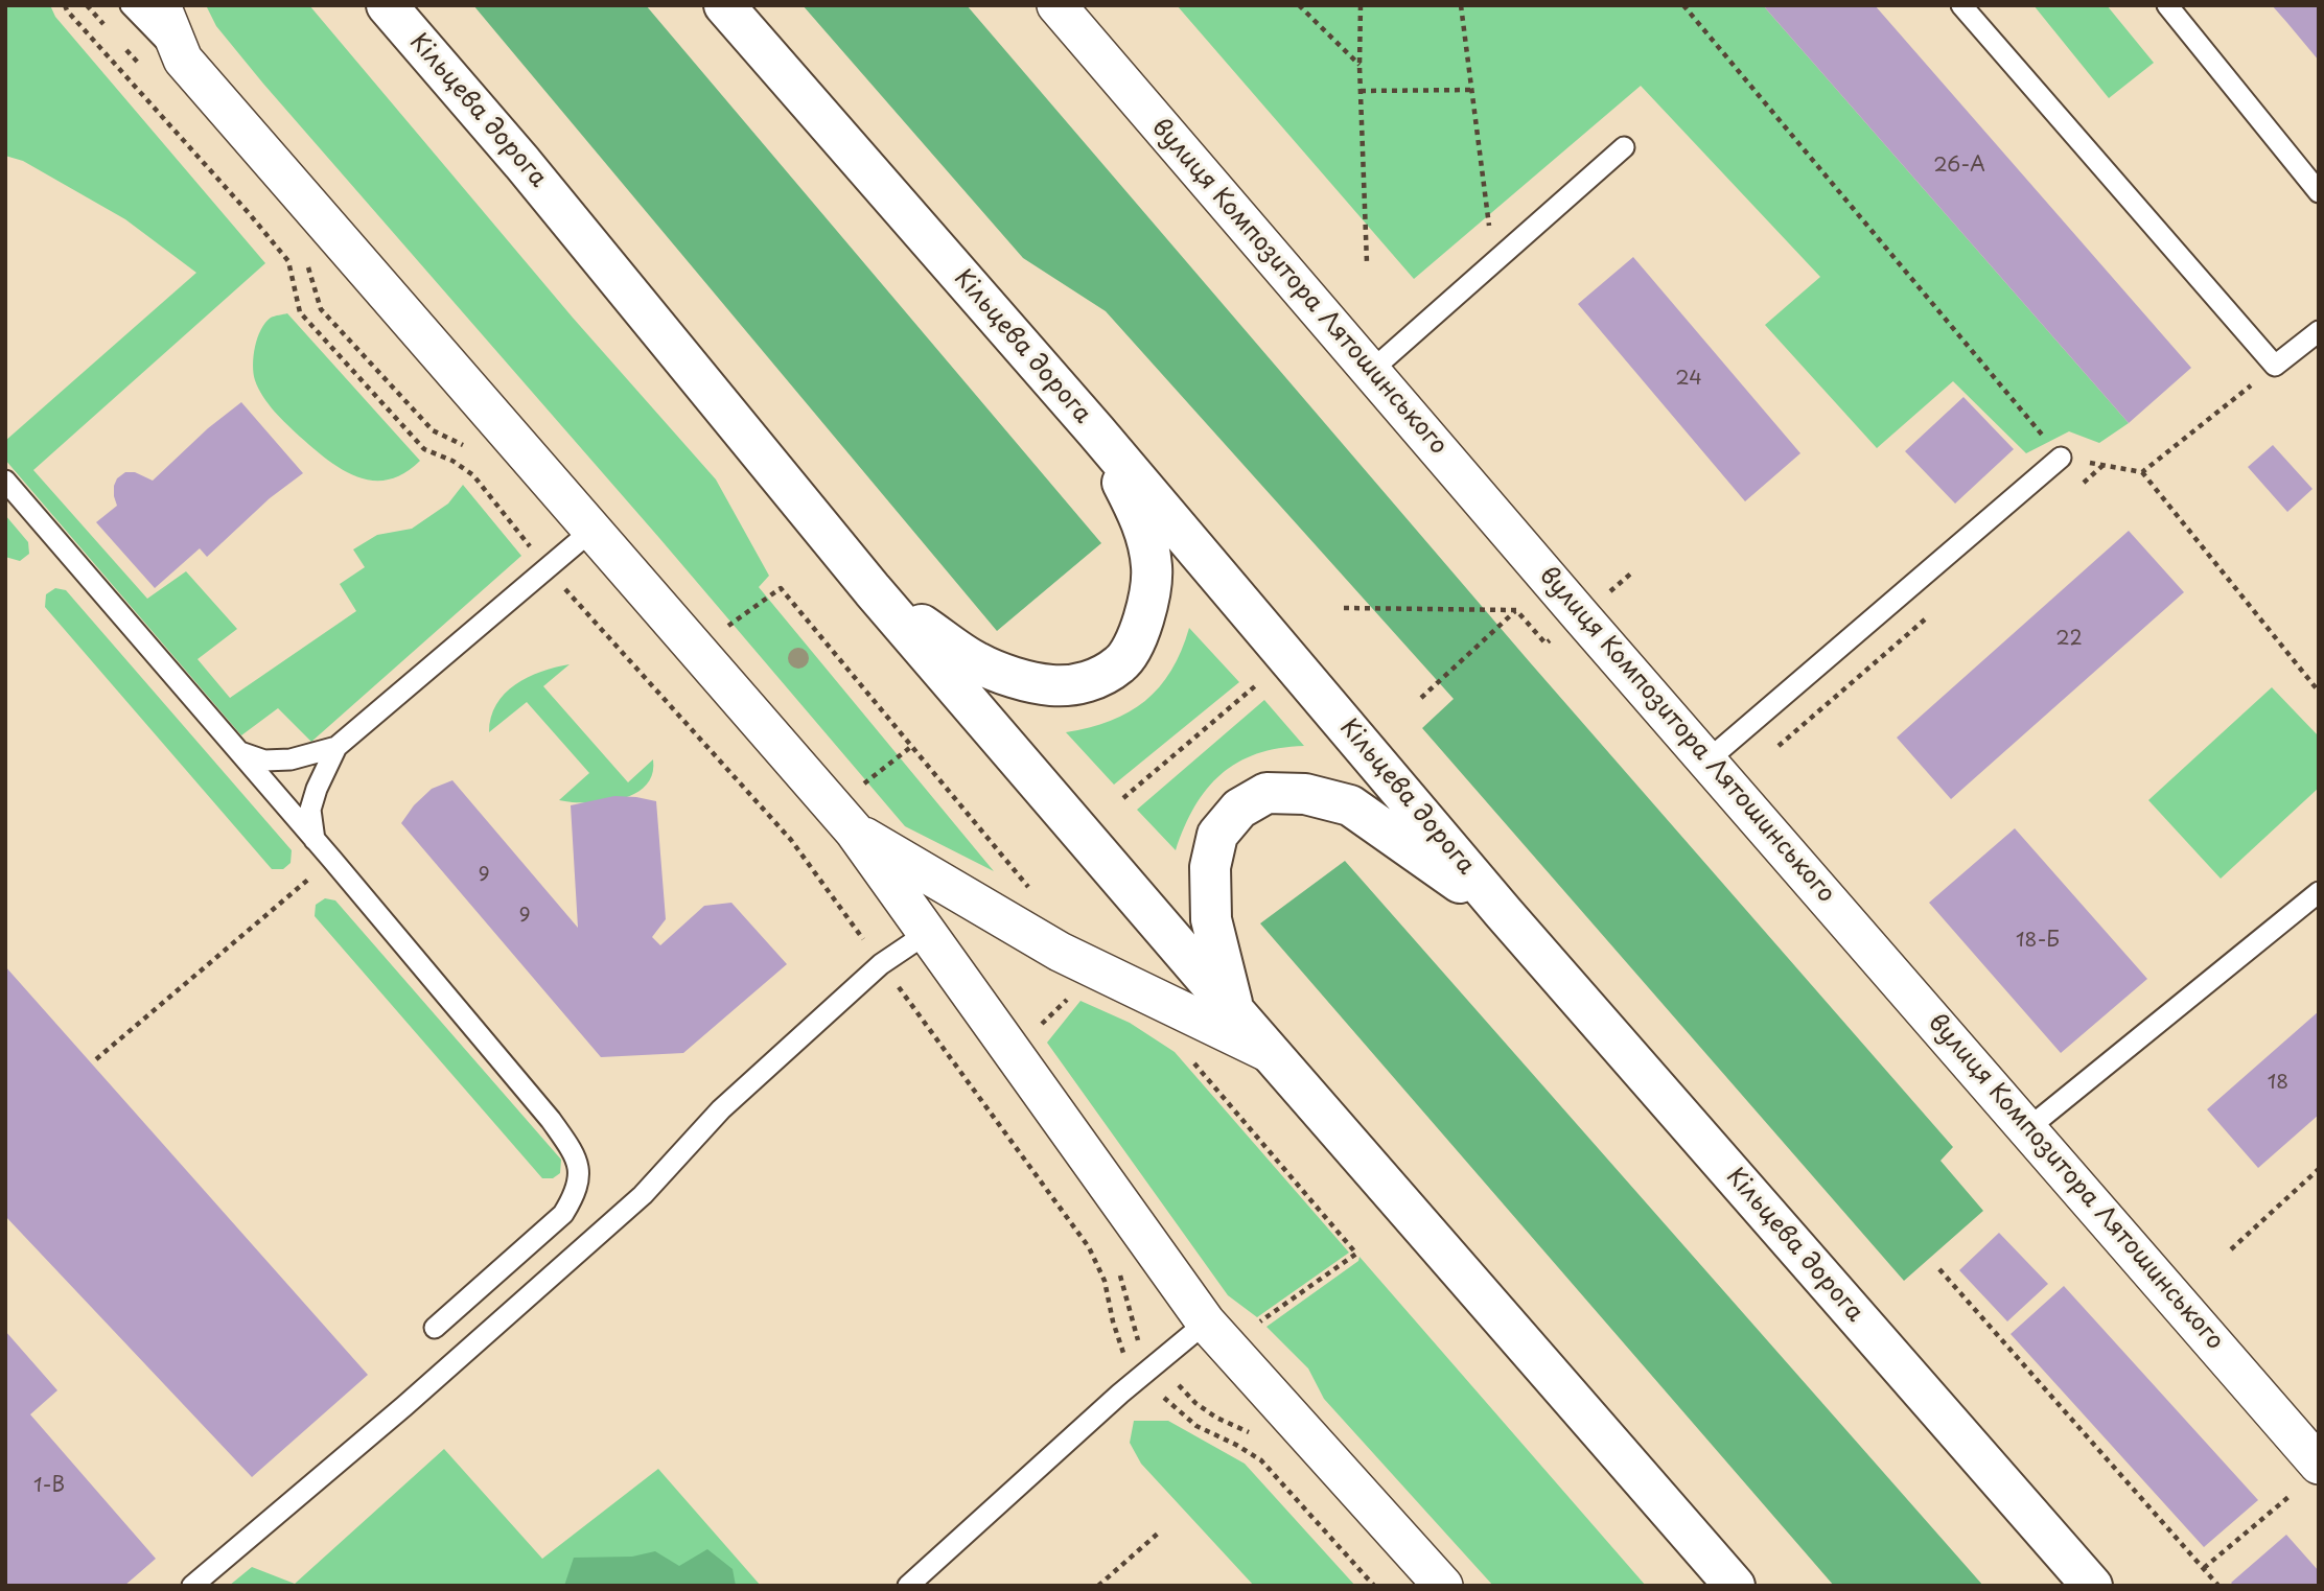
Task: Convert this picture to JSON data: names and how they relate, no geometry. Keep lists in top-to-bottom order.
{
  "streets": {
    "highway": ["Кільцева дорога"],
    "street": ["вулиця Композитора Лятошинського"]
  },
  "house_numbers": [
    "26-А",
    "24",
    "22",
    "9",
    "9",
    "18-Б",
    "18",
    "1-В"
  ]
}
